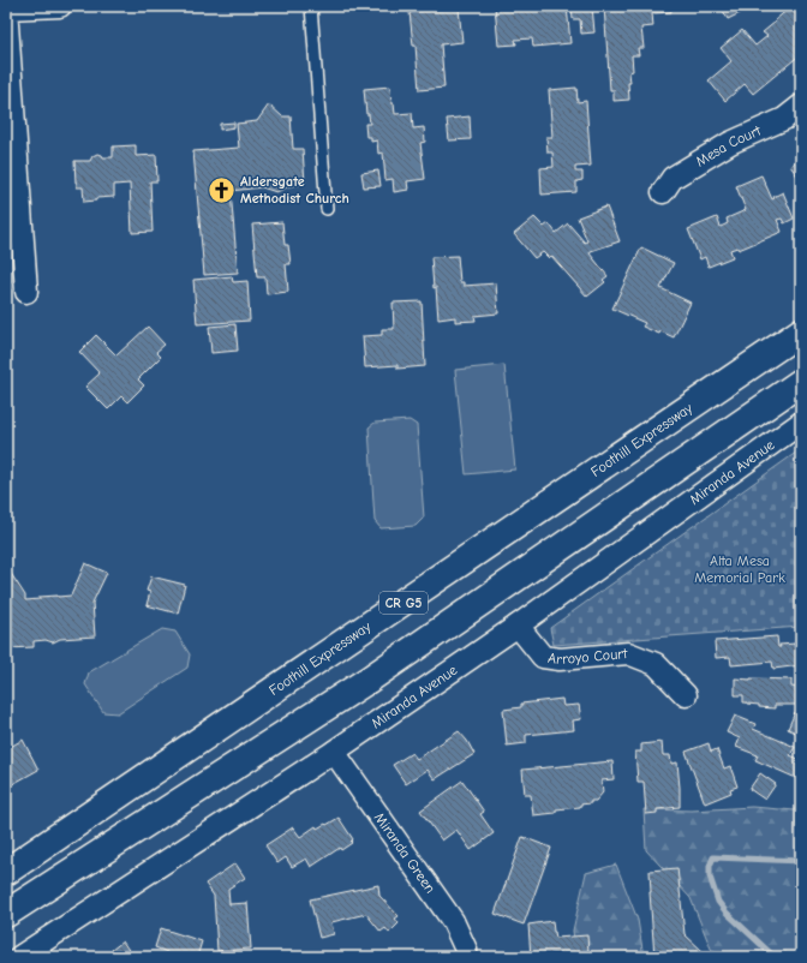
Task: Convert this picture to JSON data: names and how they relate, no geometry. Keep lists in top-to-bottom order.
{
  "streets": {
    "highway": ["Foothill Expressway", "CR G5"],
    "street": [
      "Mesa Court",
      "Miranda Avenue",
      "Arroyo Court",
      "Miranda Green"
    ]
  },
  "crossings": [
    ["Miranda Avenue", "Arroyo Court"],
    ["Miranda Avenue", "Miranda Green"]
  ],
  "parks": ["Alta Mesa Memorial Park"],
  "places": {
    "church": ["Aldersgate Methodist Church"]
  }
}
